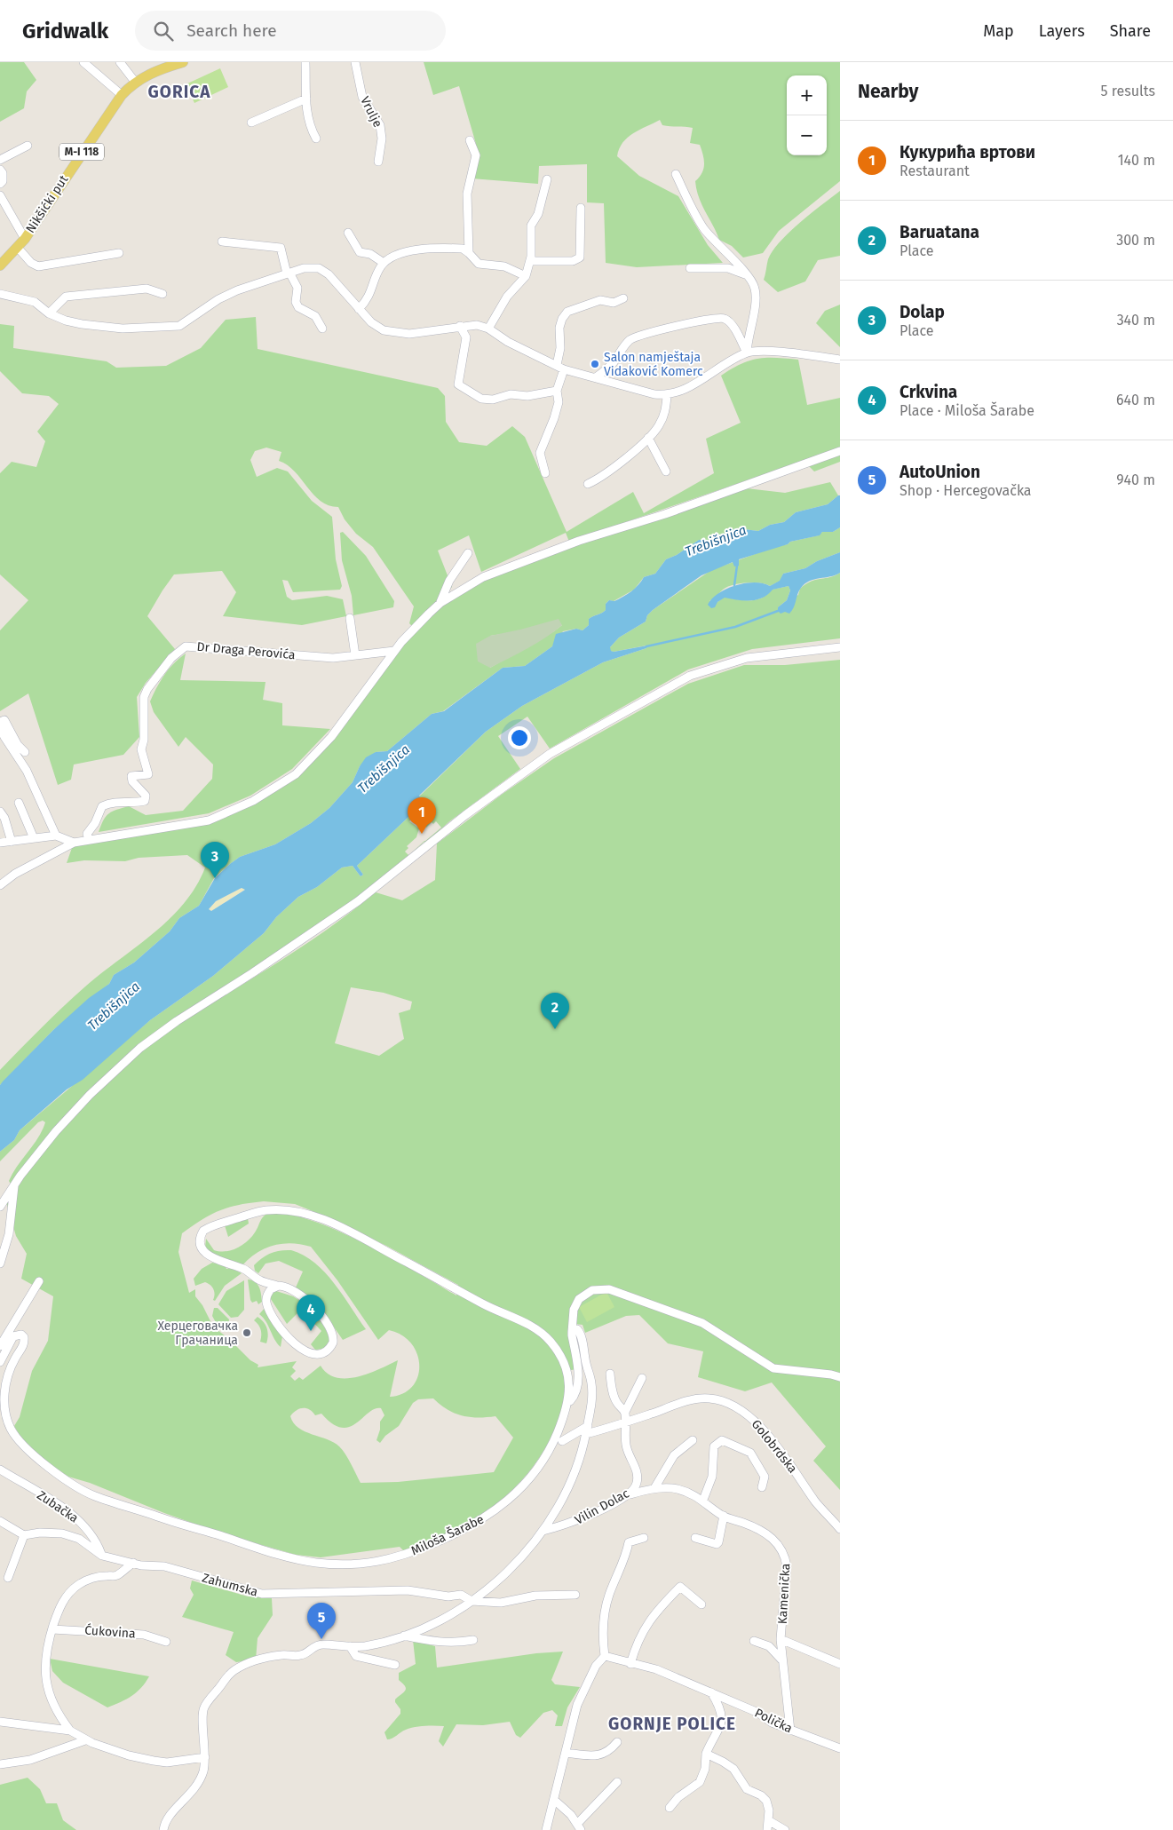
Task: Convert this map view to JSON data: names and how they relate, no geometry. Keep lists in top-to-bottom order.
{
  "streets": {
    "main road": ["M-I 118", "Nikšićki put"],
    "street": [
      "Vrulje",
      "Dr Draga Perovića",
      "Golobrdska",
      "Zubačka",
      "Vilin Dolac",
      "Miloša Šarabe",
      "Zahumska",
      "Kamenička",
      "Ćukovina",
      "Polička"
    ]
  },
  "crossings": [
    ["Golobrdska", "Vilin Dolac"],
    ["Zubačka", "Zahumska"],
    ["Vilin Dolac", "Kamenička"],
    ["Kamenička", "Polička"]
  ],
  "districts": ["GORICA", "GORNJE POLICE"],
  "water": ["Trebišnjica"],
  "places": ["Salon namještaja Vidaković Komerc", "Херцеговачка Грачаница"],
  "page": {
    "header": "Gridwalk",
    "search": "Search here",
    "nav": ["Map", "Layers", "Share"],
    "heading": ["Nearby", "5 results"],
    "map_buttons": ["+", "−"],
    "list": [
      {
        "mark": "1",
        "name": "Кукурића вртови",
        "note": "Restaurant",
        "value": "140 m"
      },
      {
        "mark": "2",
        "name": "Baruatana",
        "note": "Place",
        "value": "300 m"
      },
      {
        "mark": "3",
        "name": "Dolap",
        "note": "Place",
        "value": "340 m"
      },
      {
        "mark": "4",
        "name": "Crkvina",
        "note": "Place · Miloša Šarabe",
        "value": "640 m"
      },
      {
        "mark": "5",
        "name": "AutoUnion",
        "note": "Shop · Hercegovačka",
        "value": "940 m"
      }
    ],
    "pins": [
      "1",
      "3",
      "2",
      "4",
      "5"
    ]
  }
}
